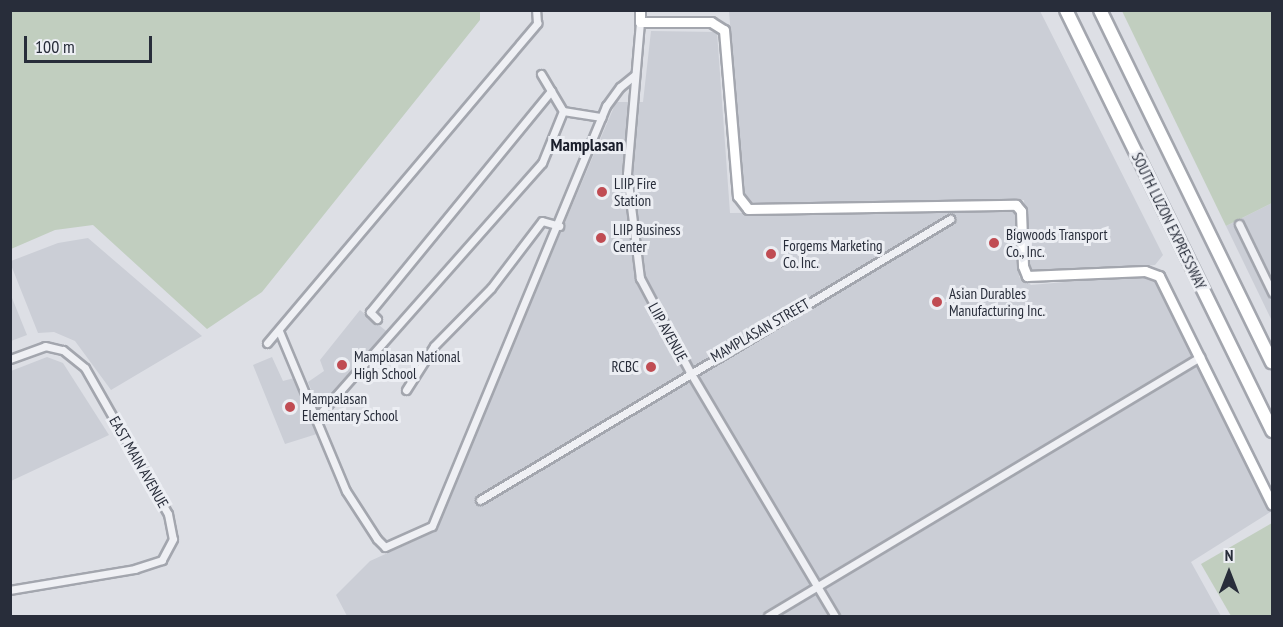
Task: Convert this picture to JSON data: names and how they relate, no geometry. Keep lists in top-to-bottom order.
{
  "streets": {
    "highway": ["SOUTH LUZON EXPRESSWAY"],
    "street": ["MAMPLASAN STREET", "LIIP AVENUE", "EAST MAIN AVENUE"]
  },
  "crossings": [
    ["MAMPLASAN STREET", "LIIP AVENUE"]
  ],
  "districts": ["Mamplasan"],
  "places": [
    "LIIP Fire Station",
    "LIIP Business Center",
    "Bigwoods Transport Co., Inc.",
    "Forgems Marketing Co. Inc.",
    "Asian Durables Manufacturing Inc.",
    "Mamplasan National High School",
    "RCBC",
    "Mampalasan Elementary School"
  ],
  "scale_bar": "100 m",
  "north": "top"
}
